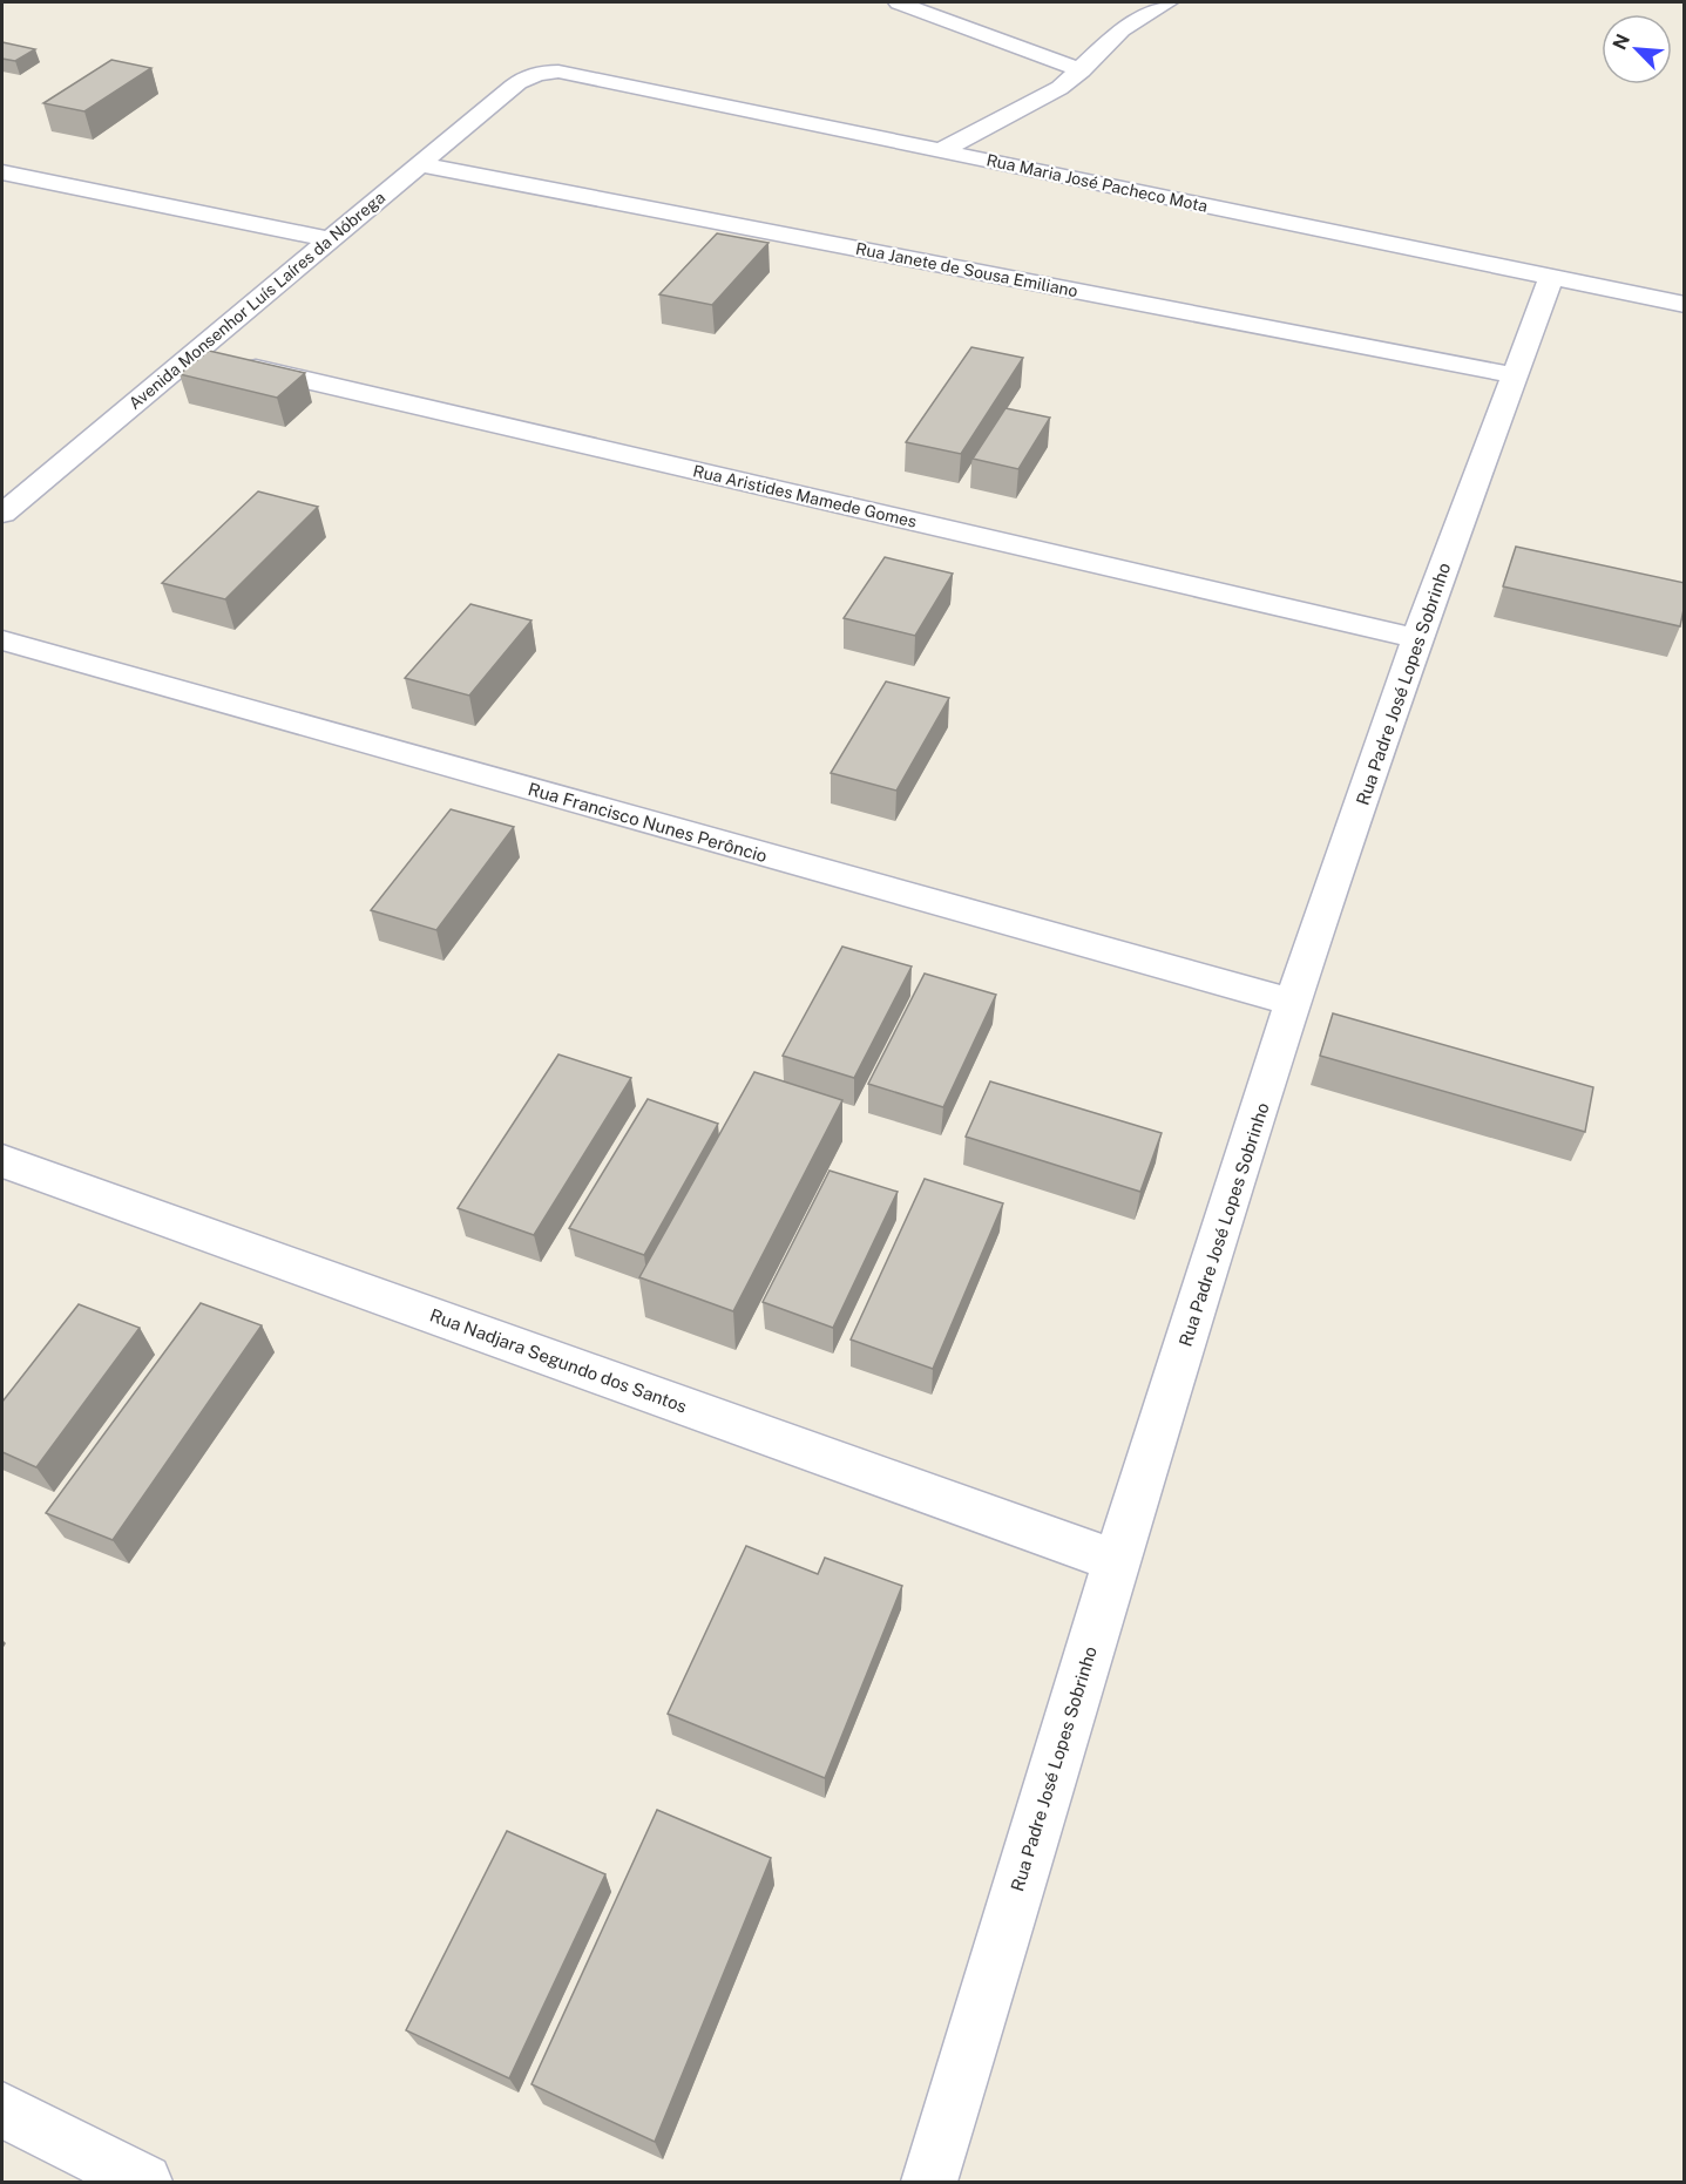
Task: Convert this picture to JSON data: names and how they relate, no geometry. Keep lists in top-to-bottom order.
{
  "streets": {
    "street": [
      "Rua Maria José Pacheco Mota",
      "Rua Janete de Sousa Emiliano",
      "Avenida Monsenhor Luís Laíres da Nóbrega",
      "Rua Aristides Mamede Gomes",
      "Rua Padre José Lopes Sobrinho",
      "Rua Francisco Nunes Perôncio",
      "Rua Nadjara Segundo dos Santos"
    ]
  },
  "crossings": [
    ["Rua Maria José Pacheco Mota", "Avenida Monsenhor Luís Laíres da Nóbrega"],
    ["Rua Maria José Pacheco Mota", "Rua Padre José Lopes Sobrinho"],
    ["Rua Janete de Sousa Emiliano", "Avenida Monsenhor Luís Laíres da Nóbrega"],
    ["Rua Janete de Sousa Emiliano", "Rua Padre José Lopes Sobrinho"],
    ["Avenida Monsenhor Luís Laíres da Nóbrega", "Rua Aristides Mamede Gomes"],
    ["Rua Aristides Mamede Gomes", "Rua Padre José Lopes Sobrinho"],
    ["Rua Padre José Lopes Sobrinho", "Rua Francisco Nunes Perôncio"],
    ["Rua Padre José Lopes Sobrinho", "Rua Nadjara Segundo dos Santos"]
  ],
  "north": "top left"
}
